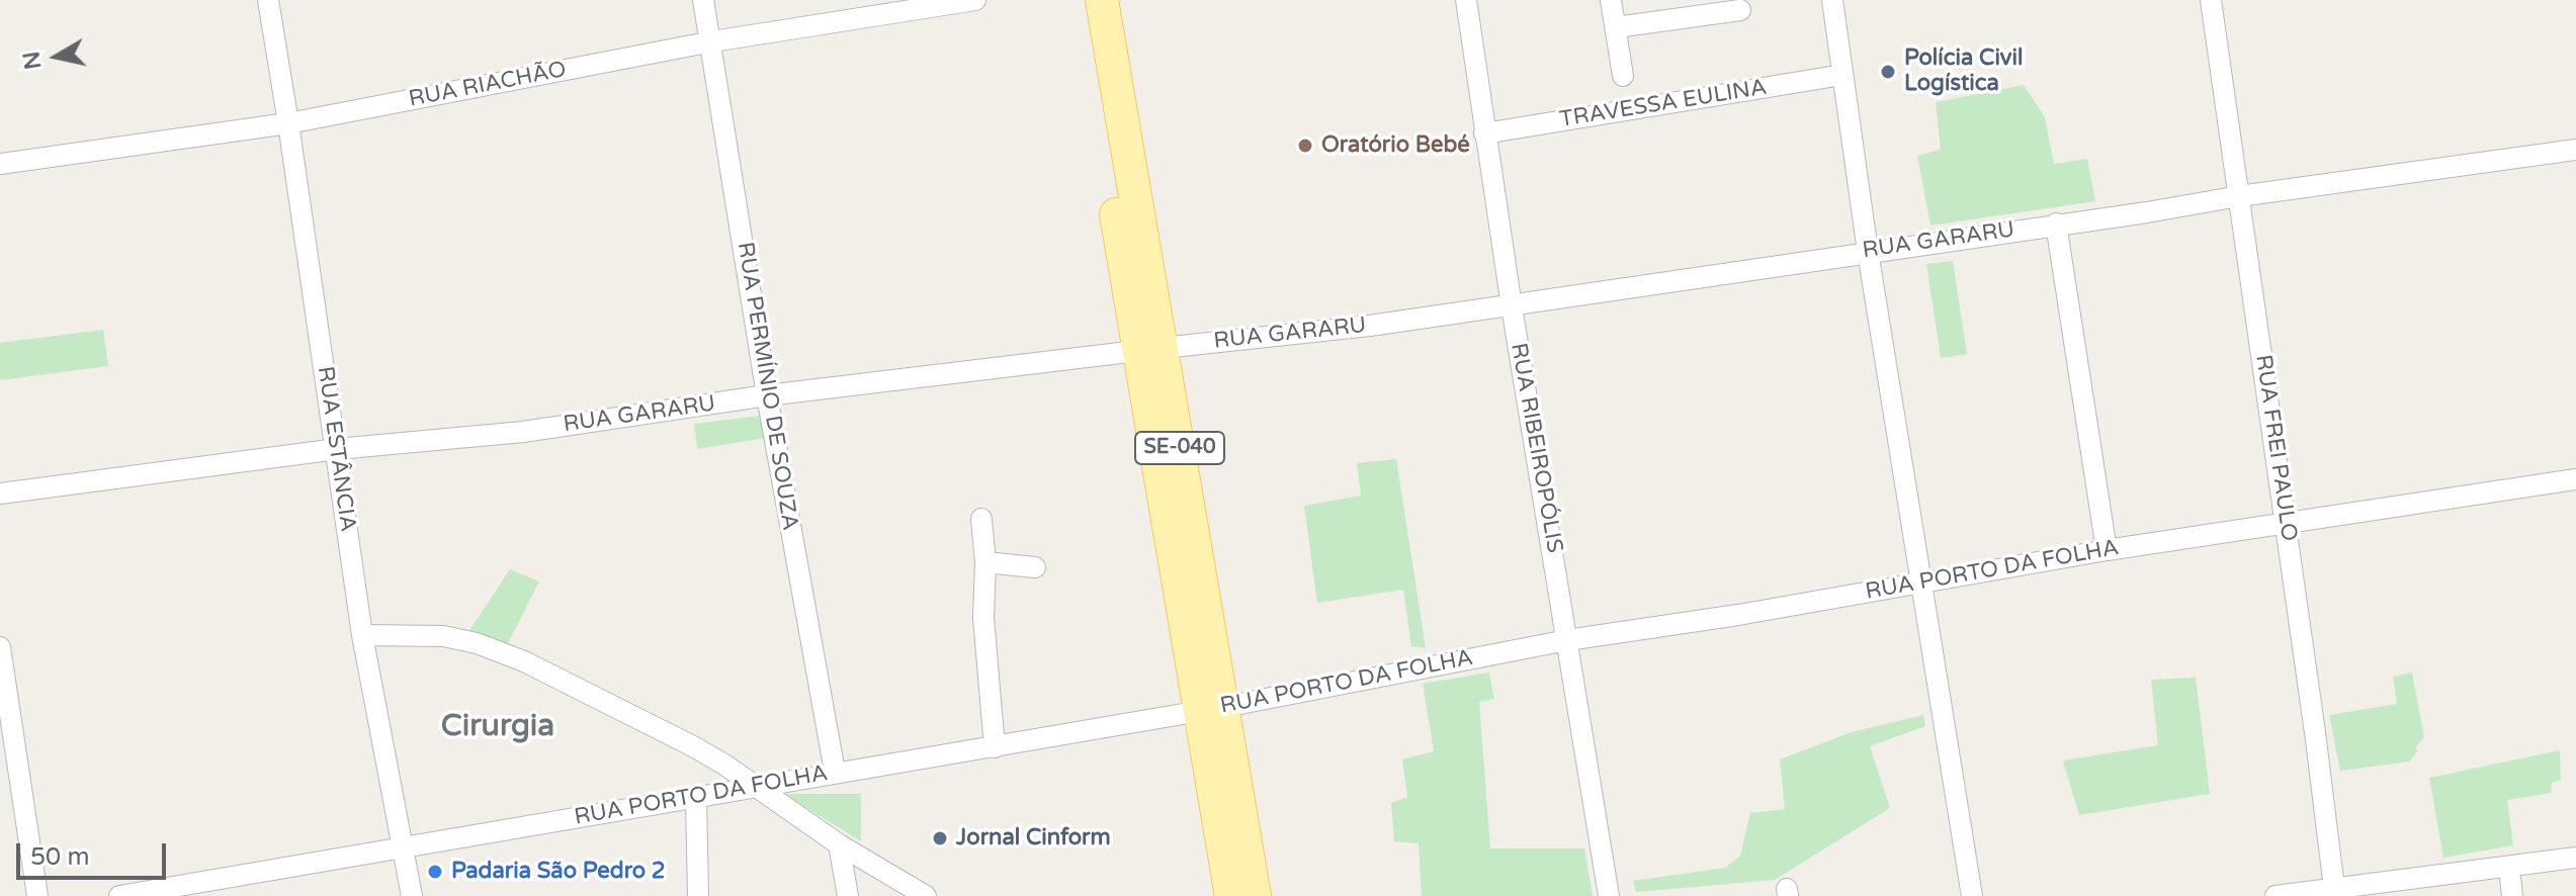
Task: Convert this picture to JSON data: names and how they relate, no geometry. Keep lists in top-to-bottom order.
{
  "streets": {
    "main road": ["SE-040"],
    "street": [
      "RUA RIACHÃO",
      "TRAVESSA EULINA",
      "RUA GARARU",
      "RUA PERMÍNIO DE SOUZA",
      "RUA RIBEIROPÓLIS",
      "RUA FREI PAULO",
      "RUA ESTÂNCIA",
      "RUA PORTO DA FOLHA"
    ]
  },
  "crossings": [
    ["RUA RIACHÃO", "RUA PERMÍNIO DE SOUZA"],
    ["RUA RIACHÃO", "RUA ESTÂNCIA"],
    ["TRAVESSA EULINA", "RUA RIBEIROPÓLIS"],
    ["RUA GARARU", "RUA PERMÍNIO DE SOUZA"],
    ["RUA GARARU", "SE-040"],
    ["RUA GARARU", "RUA RIBEIROPÓLIS"],
    ["RUA GARARU", "RUA FREI PAULO"],
    ["RUA GARARU", "RUA ESTÂNCIA"],
    ["RUA PERMÍNIO DE SOUZA", "RUA PORTO DA FOLHA"],
    ["SE-040", "RUA PORTO DA FOLHA"],
    ["RUA RIBEIROPÓLIS", "RUA PORTO DA FOLHA"],
    ["RUA FREI PAULO", "RUA PORTO DA FOLHA"],
    ["RUA ESTÂNCIA", "RUA PORTO DA FOLHA"]
  ],
  "districts": ["Cirurgia"],
  "places": [
    "Polícia Civil Logística",
    "Oratório Bebé",
    "Jornal Cinform",
    "Padaria São Pedro 2"
  ],
  "scale_bar": "50 m",
  "north": "left"
}
